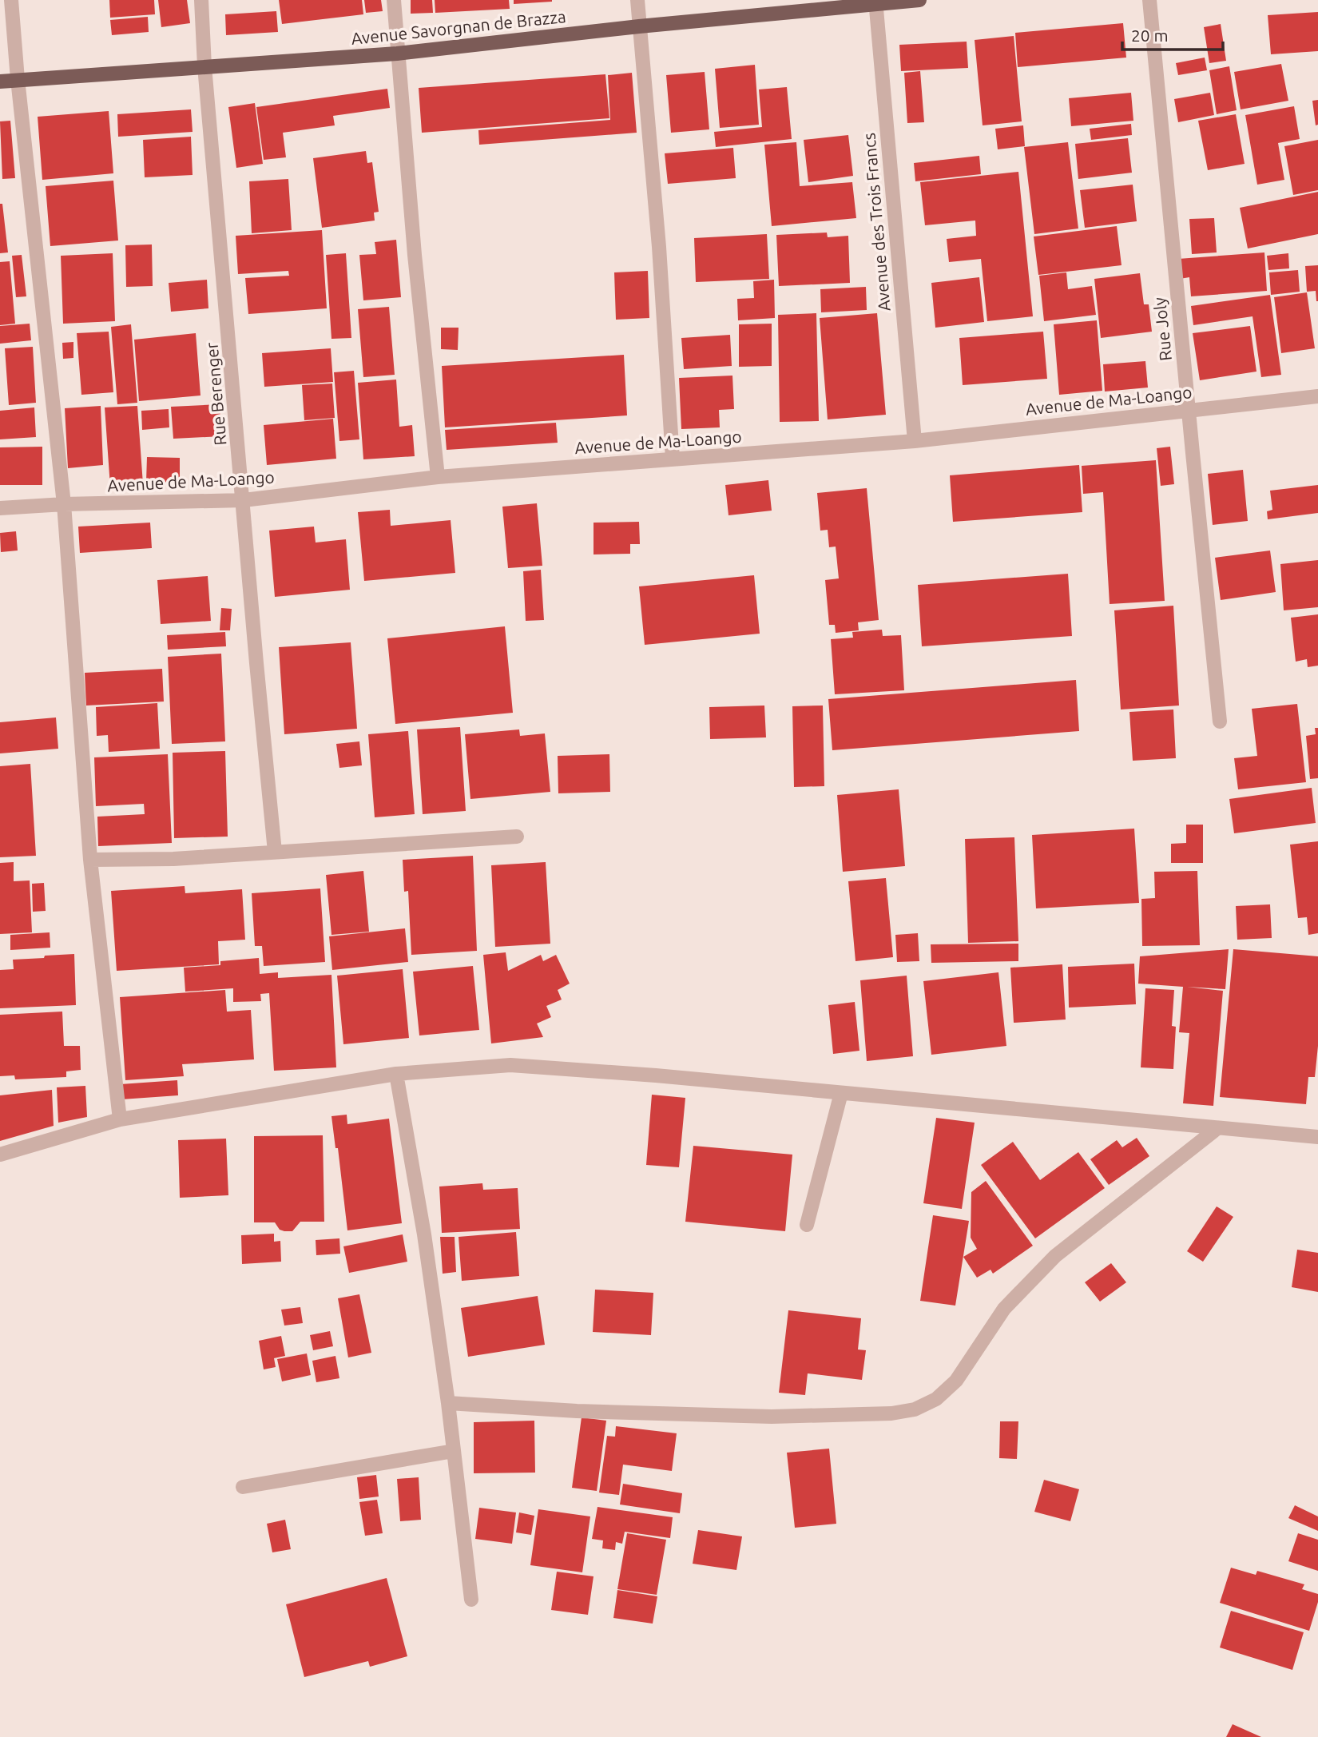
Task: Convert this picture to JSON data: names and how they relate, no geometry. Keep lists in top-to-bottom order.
{
  "streets": {
    "main road": ["Avenue Savorgnan de Brazza"],
    "street": [
      "Avenue des Trois Francs",
      "Rue Joly",
      "Rue Berenger",
      "Avenue de Ma-Loango"
    ]
  },
  "crossings": [
    ["Avenue Savorgnan de Brazza", "Avenue des Trois Francs"],
    ["Avenue Savorgnan de Brazza", "Rue Berenger"],
    ["Avenue des Trois Francs", "Avenue de Ma-Loango"],
    ["Rue Joly", "Avenue de Ma-Loango"],
    ["Rue Berenger", "Avenue de Ma-Loango"]
  ],
  "scale_bar": "20 m"
}
